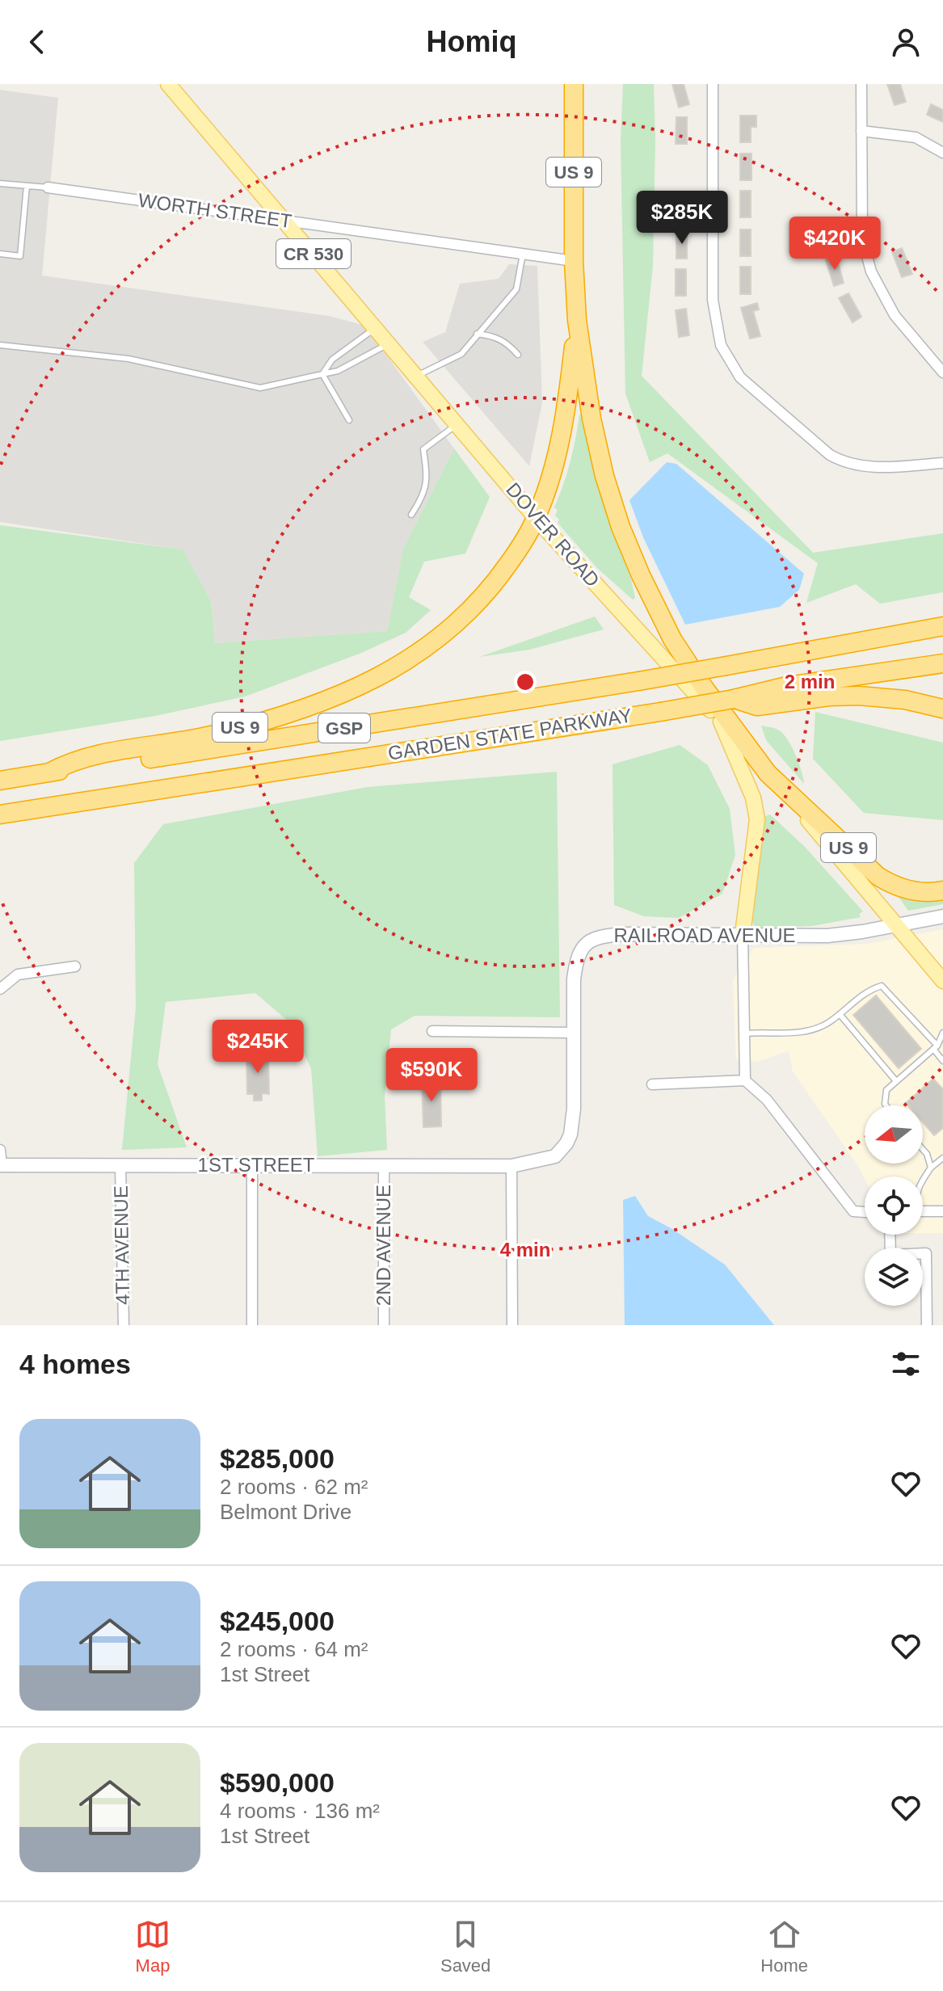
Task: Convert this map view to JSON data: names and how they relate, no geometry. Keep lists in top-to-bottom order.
{
  "streets": {
    "highway": ["US 9", "GSP", "GARDEN STATE PARKWAY"],
    "main road": ["CR 530", "DOVER ROAD"],
    "street": [
      "WORTH STREET",
      "RAILROAD AVENUE",
      "1ST STREET",
      "4TH AVENUE",
      "2ND AVENUE"
    ]
  },
  "crossings": [
    ["US 9", "WORTH STREET"],
    ["US 9", "DOVER ROAD"],
    ["US 9", "GARDEN STATE PARKWAY"],
    ["WORTH STREET", "DOVER ROAD"],
    ["DOVER ROAD", "RAILROAD AVENUE"],
    ["RAILROAD AVENUE", "1ST STREET"],
    ["1ST STREET", "4TH AVENUE"],
    ["1ST STREET", "2ND AVENUE"]
  ],
  "north": "left",
  "page": {
    "header": "Homiq",
    "price": [
      "$285K",
      "$420K",
      "$245K",
      "$590K"
    ],
    "heading": "4 homes",
    "list": [
      {
        "name": "$285,000",
        "note": "2 rooms · 62 m² · Belmont Drive"
      },
      {
        "name": "$245,000",
        "note": "2 rooms · 64 m² · 1st Street"
      },
      {
        "name": "$590,000",
        "note": "4 rooms · 136 m² · 1st Street"
      }
    ],
    "tabs": ["Map", "Saved", "Home"]
  },
  "rings": ["2 min", "4 min"]
}
